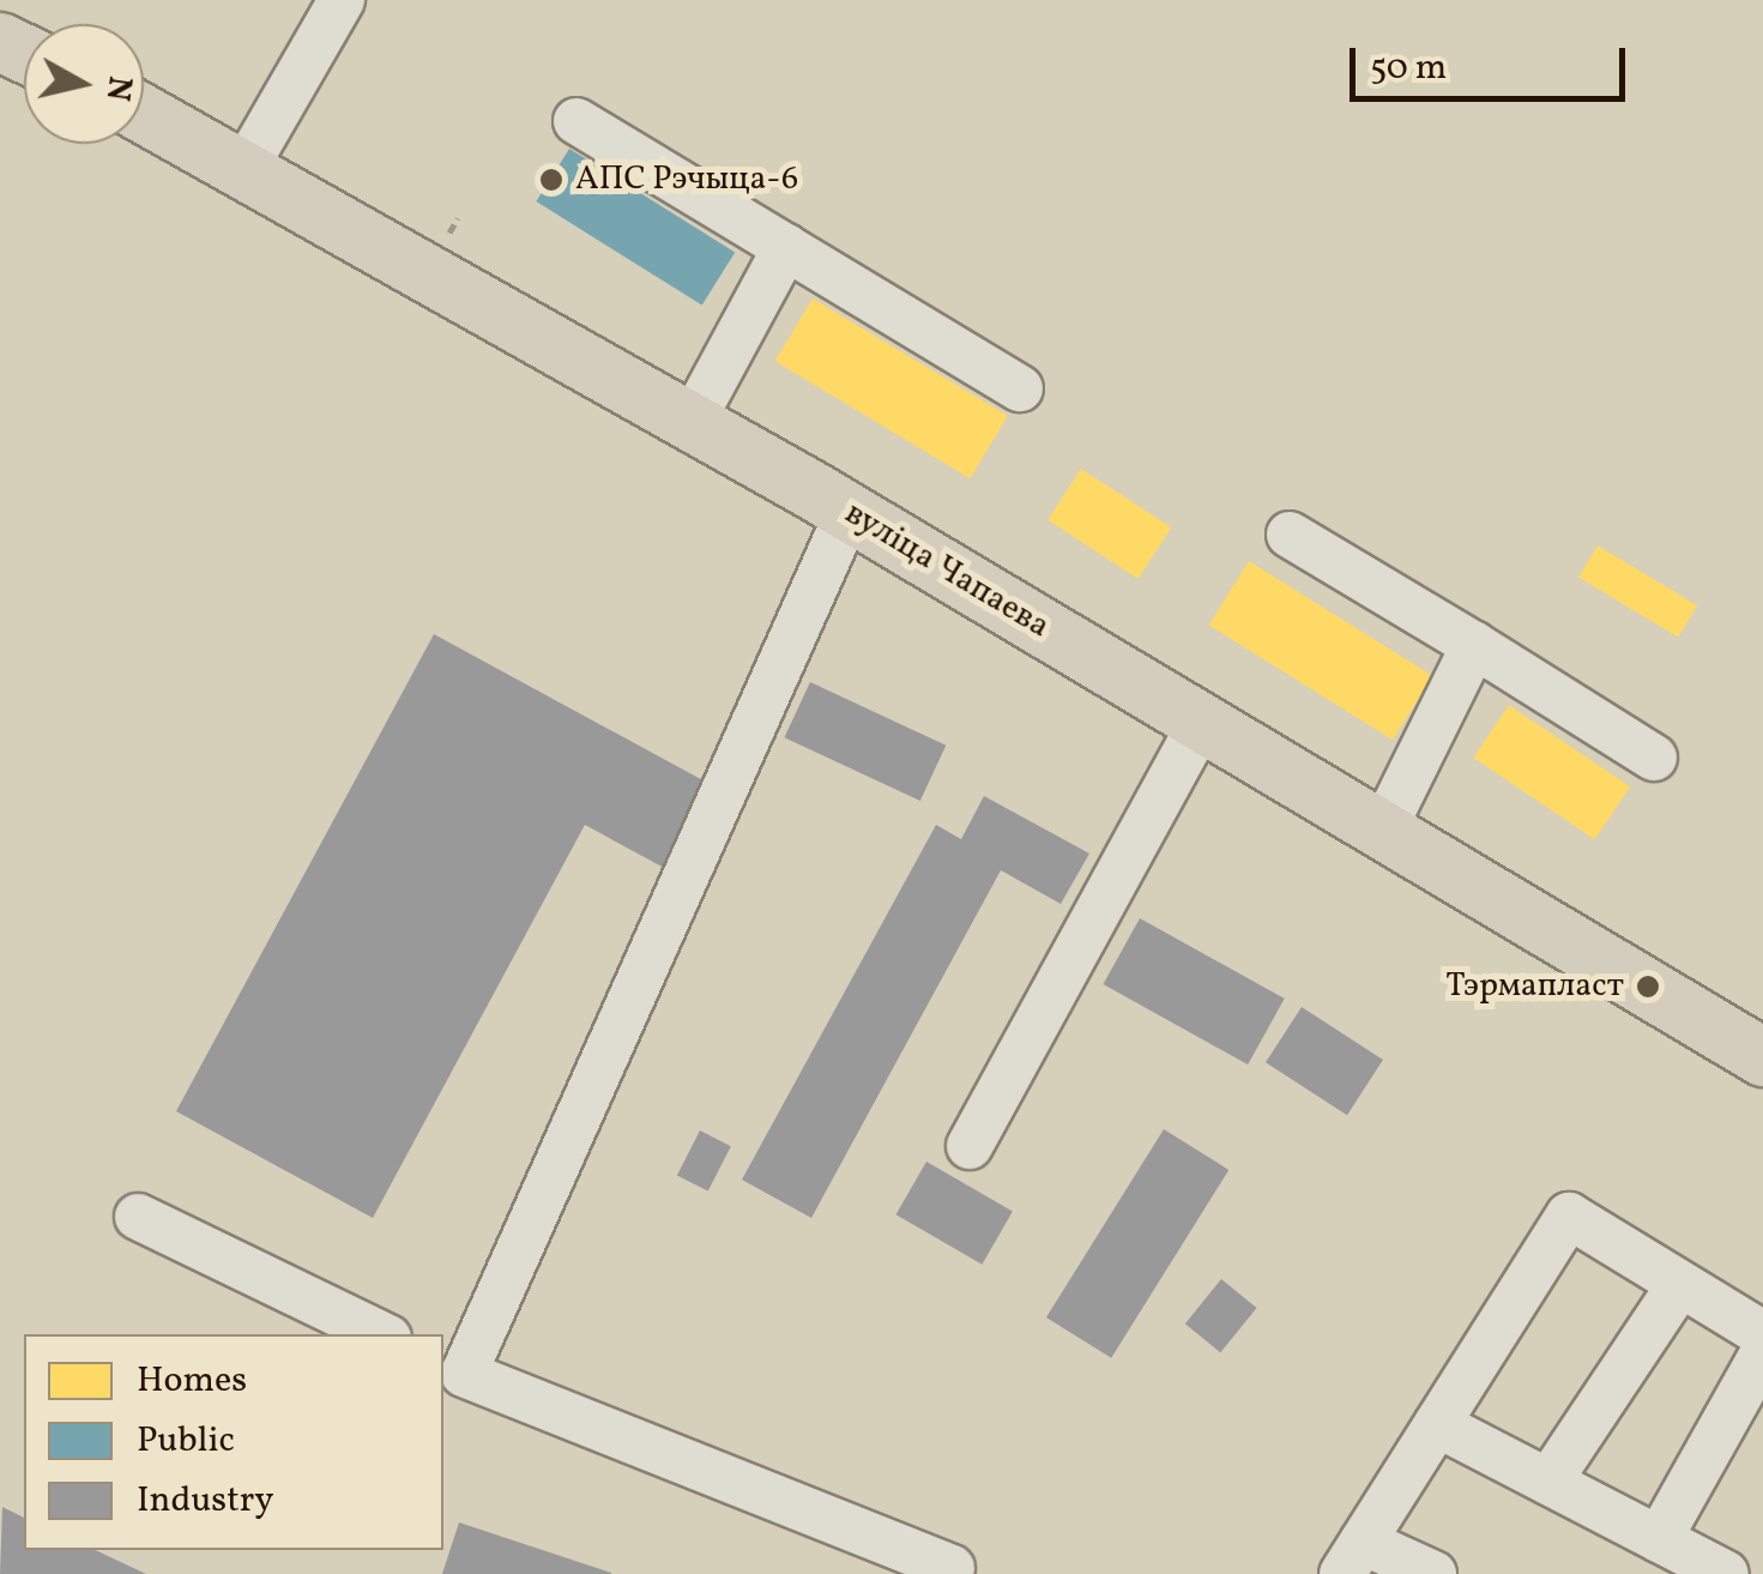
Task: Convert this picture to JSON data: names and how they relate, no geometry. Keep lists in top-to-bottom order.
{
  "streets": {
    "main road": ["вуліца Чапаева"]
  },
  "places": ["АПС Рэчыца-6", "Тэрмапласт"],
  "legend": ["Homes", "Public", "Industry"],
  "scale_bar": "50 m",
  "north": "right"
}
